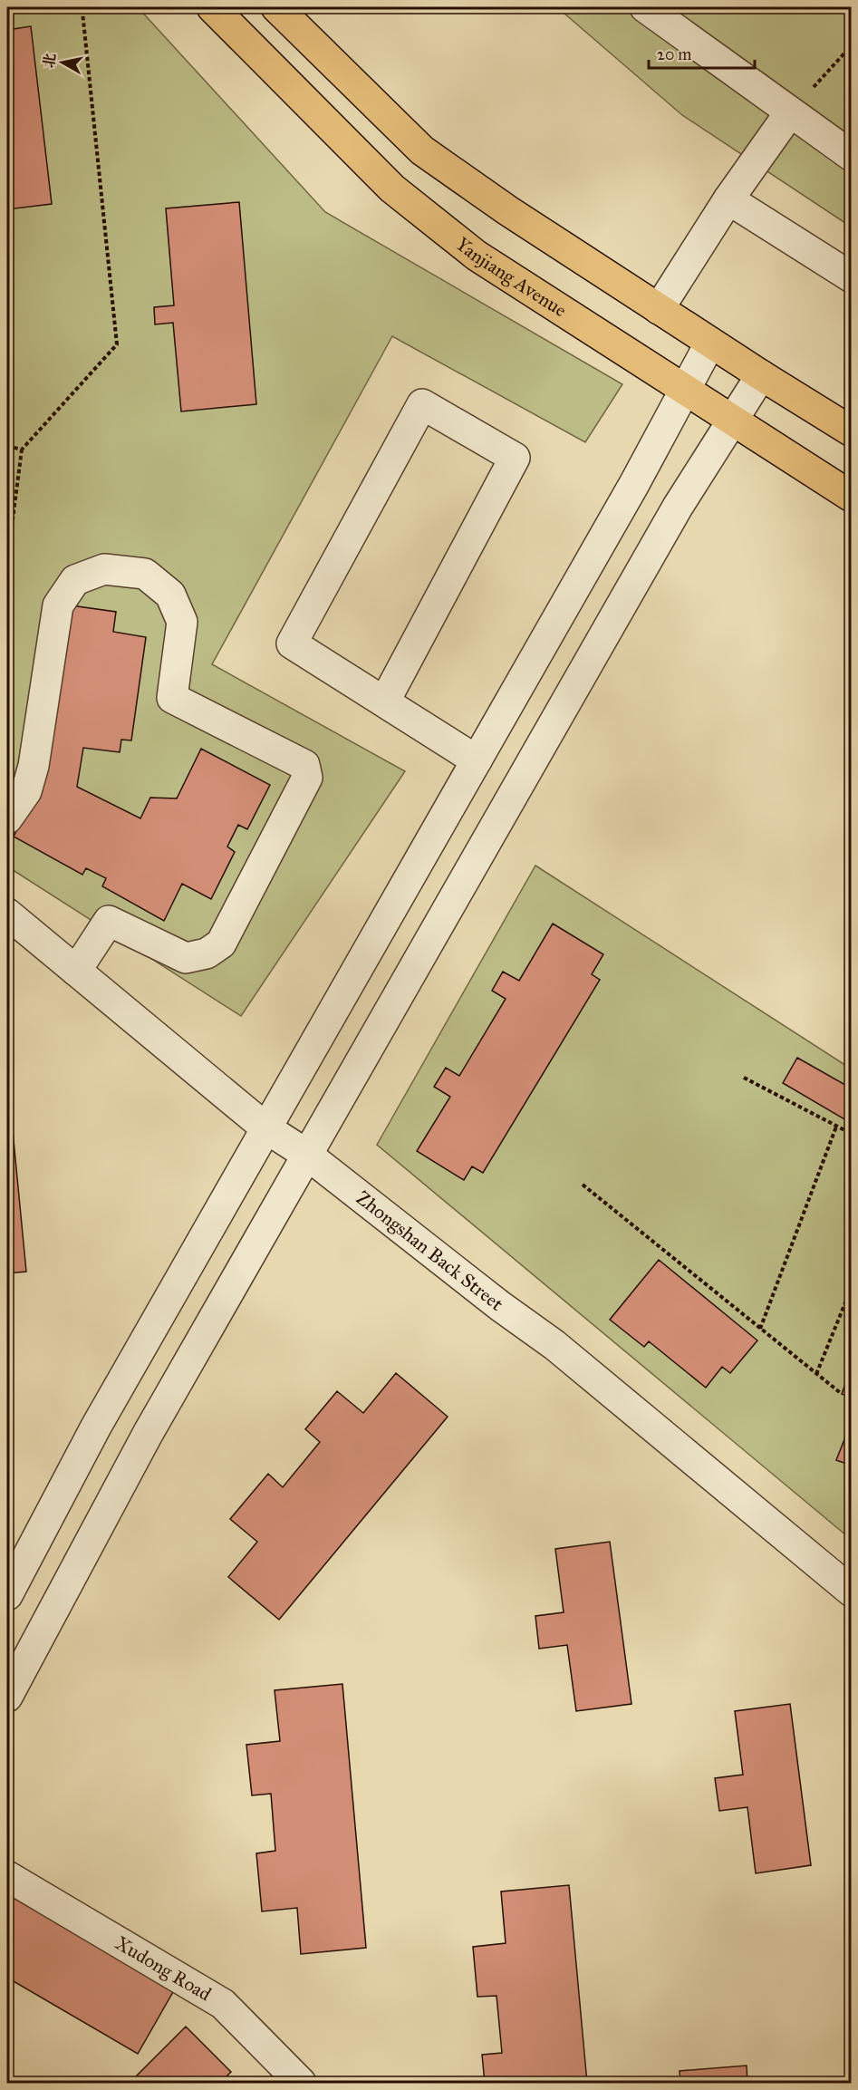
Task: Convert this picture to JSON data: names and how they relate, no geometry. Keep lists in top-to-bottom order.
{
  "streets": {
    "main road": ["Yanjiang Avenue"],
    "street": ["Zhongshan Back Street", "Xudong Road"]
  },
  "scale_bar": "20 m",
  "north": "left"
}
